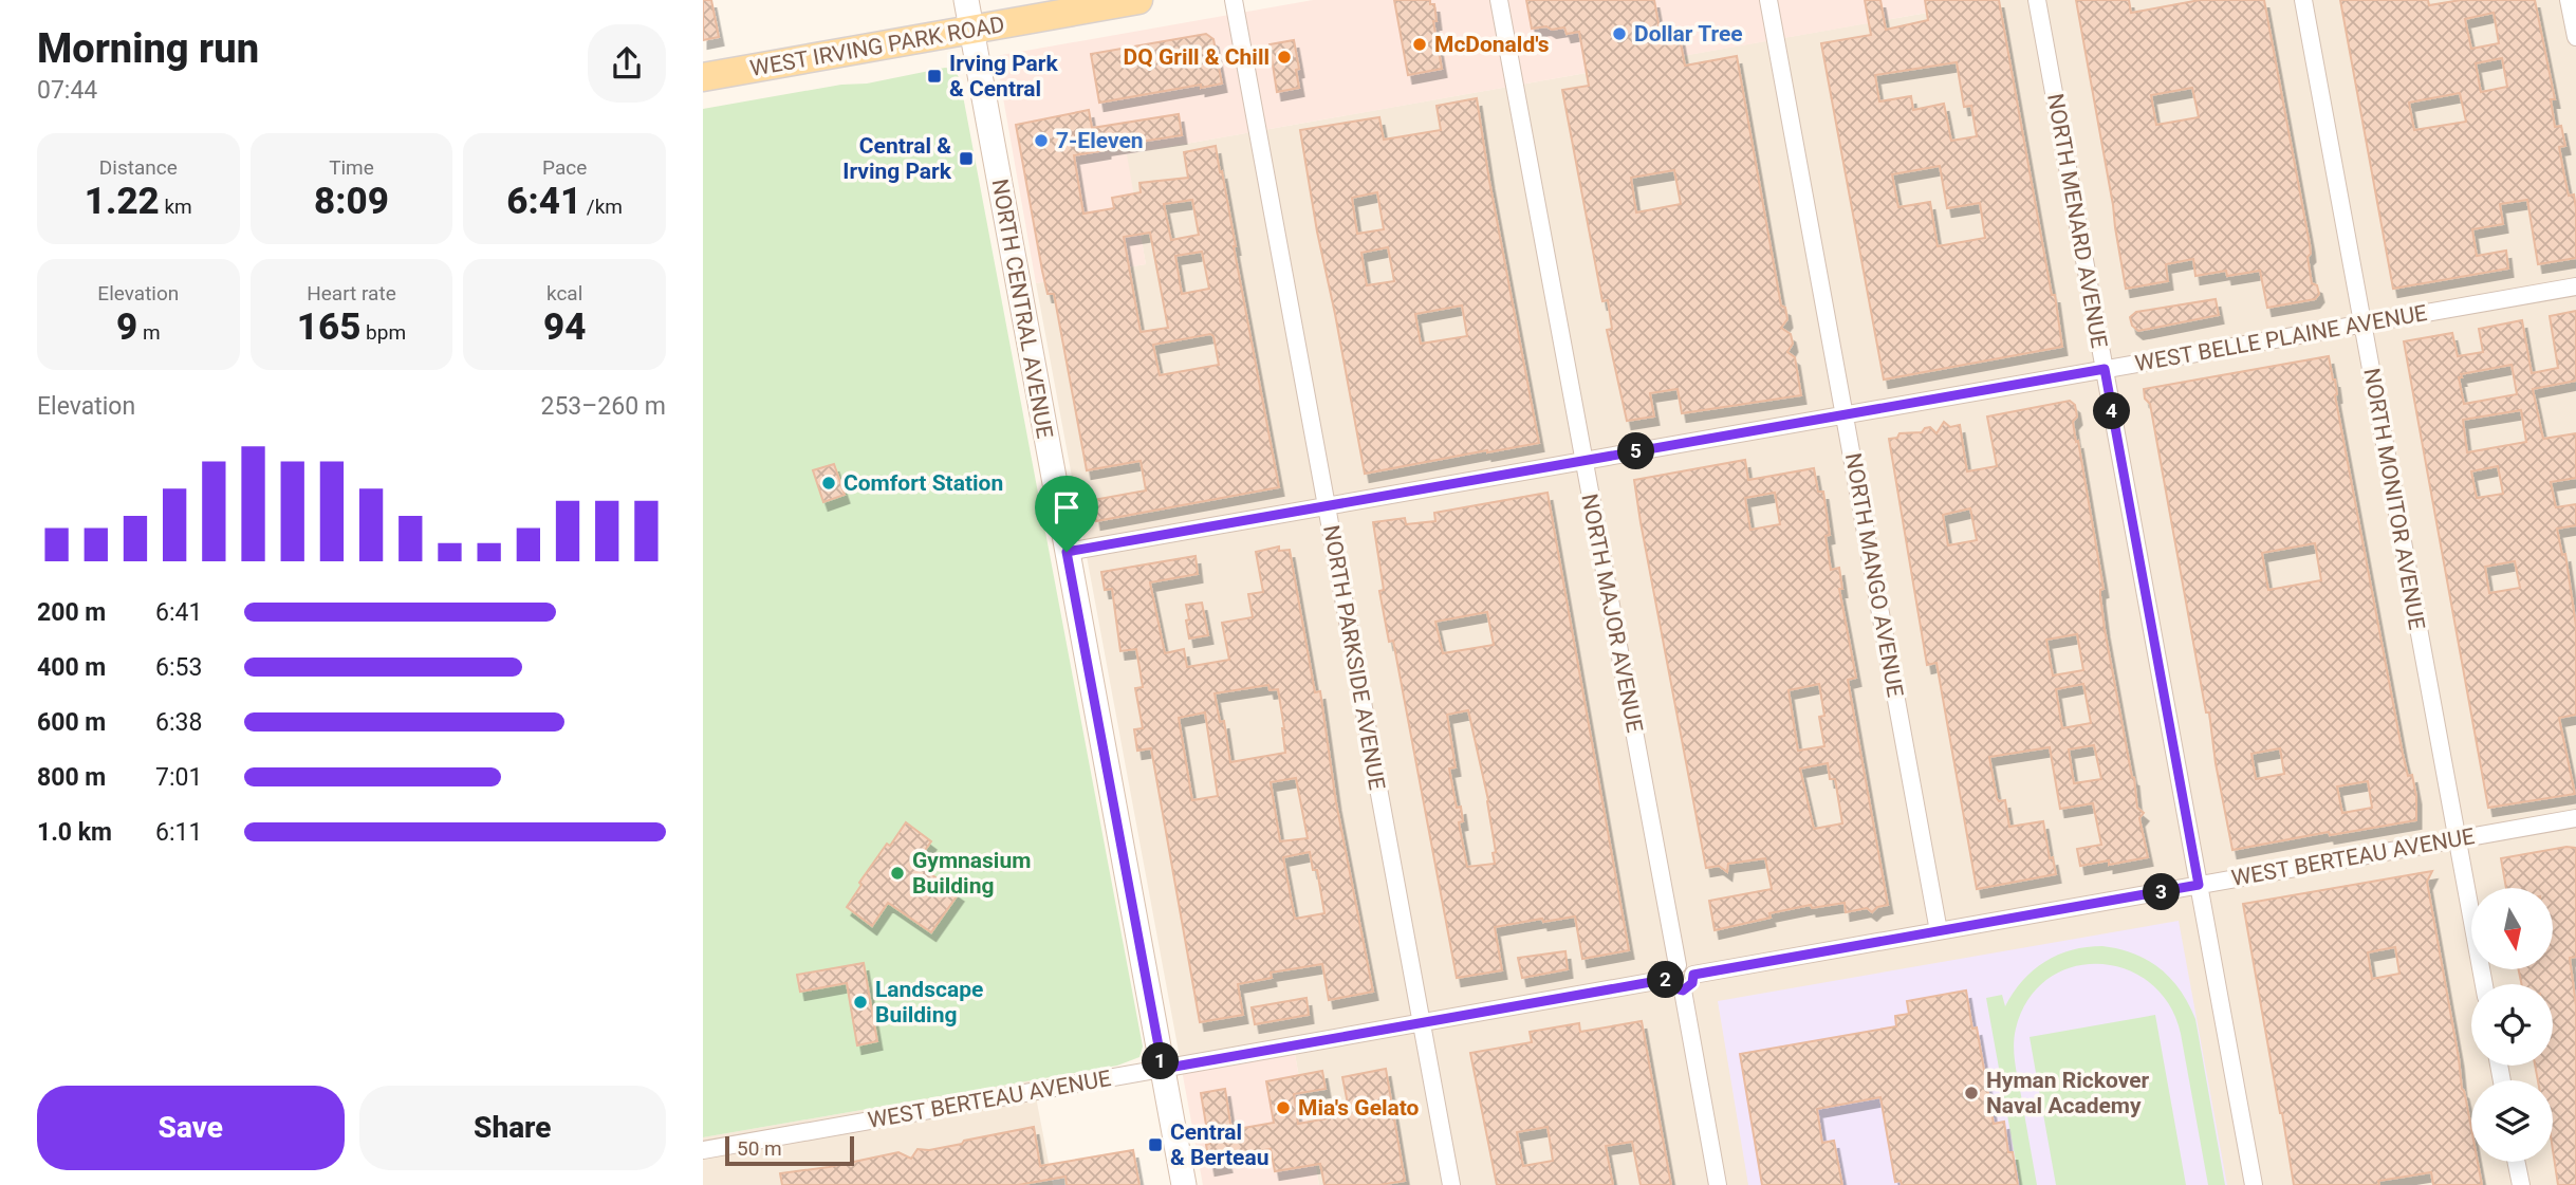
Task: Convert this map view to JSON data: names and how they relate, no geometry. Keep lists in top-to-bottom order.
{
  "streets": {
    "main road": ["WEST IRVING PARK ROAD", "NORTH CENTRAL AVENUE"],
    "street": [
      "NORTH MENARD AVENUE",
      "WEST BELLE PLAINE AVENUE",
      "NORTH MONITOR AVENUE",
      "NORTH MANGO AVENUE",
      "NORTH MAJOR AVENUE",
      "NORTH PARKSIDE AVENUE",
      "WEST BERTEAU AVENUE"
    ]
  },
  "crossings": [
    ["WEST IRVING PARK ROAD", "NORTH CENTRAL AVENUE"],
    ["NORTH MENARD AVENUE", "WEST BELLE PLAINE AVENUE"],
    ["NORTH MENARD AVENUE", "WEST BERTEAU AVENUE"],
    ["NORTH CENTRAL AVENUE", "WEST BELLE PLAINE AVENUE"],
    ["NORTH CENTRAL AVENUE", "WEST BERTEAU AVENUE"],
    ["WEST BELLE PLAINE AVENUE", "NORTH MONITOR AVENUE"],
    ["WEST BELLE PLAINE AVENUE", "NORTH MANGO AVENUE"],
    ["WEST BELLE PLAINE AVENUE", "NORTH MAJOR AVENUE"],
    ["WEST BELLE PLAINE AVENUE", "NORTH PARKSIDE AVENUE"],
    ["NORTH MONITOR AVENUE", "WEST BERTEAU AVENUE"],
    ["NORTH MANGO AVENUE", "WEST BERTEAU AVENUE"],
    ["NORTH MAJOR AVENUE", "WEST BERTEAU AVENUE"],
    ["NORTH PARKSIDE AVENUE", "WEST BERTEAU AVENUE"]
  ],
  "places": {
    "other": [
      "Dollar Tree",
      "McDonald's",
      "DQ Grill & Chill",
      "7-Eleven",
      "Comfort Station",
      "Gymnasium Building",
      "Landscape Building",
      "Hyman Rickover Naval Academy",
      "Mia's Gelato"
    ],
    "transit": ["Irving Park & Central", "Central & Irving Park", "Central & Berteau"]
  },
  "scale_bar": "50 m",
  "north": "bottom",
  "page": {
    "heading": ["Morning run", "07:44"],
    "stats": [
      ["Distance", "1.22 km"],
      ["Time", "8:09"],
      ["Pace", "6:41 /km"],
      ["Elevation", "9 m"],
      ["Heart rate", "165 bpm"],
      ["kcal", "94"]
    ],
    "chart": ["Elevation", "253–260 m"],
    "pins": [
      "4",
      "5",
      "3",
      "2",
      "1"
    ],
    "list": [
      {
        "name": "200 m",
        "note": "6:41"
      },
      {
        "name": "400 m",
        "note": "6:53"
      },
      {
        "name": "600 m",
        "note": "6:38"
      },
      {
        "name": "800 m",
        "note": "7:01"
      },
      {
        "name": "1.0 km",
        "note": "6:11"
      }
    ],
    "buttons": ["Save", "Share"],
    "scale": "50 m"
  }
}
